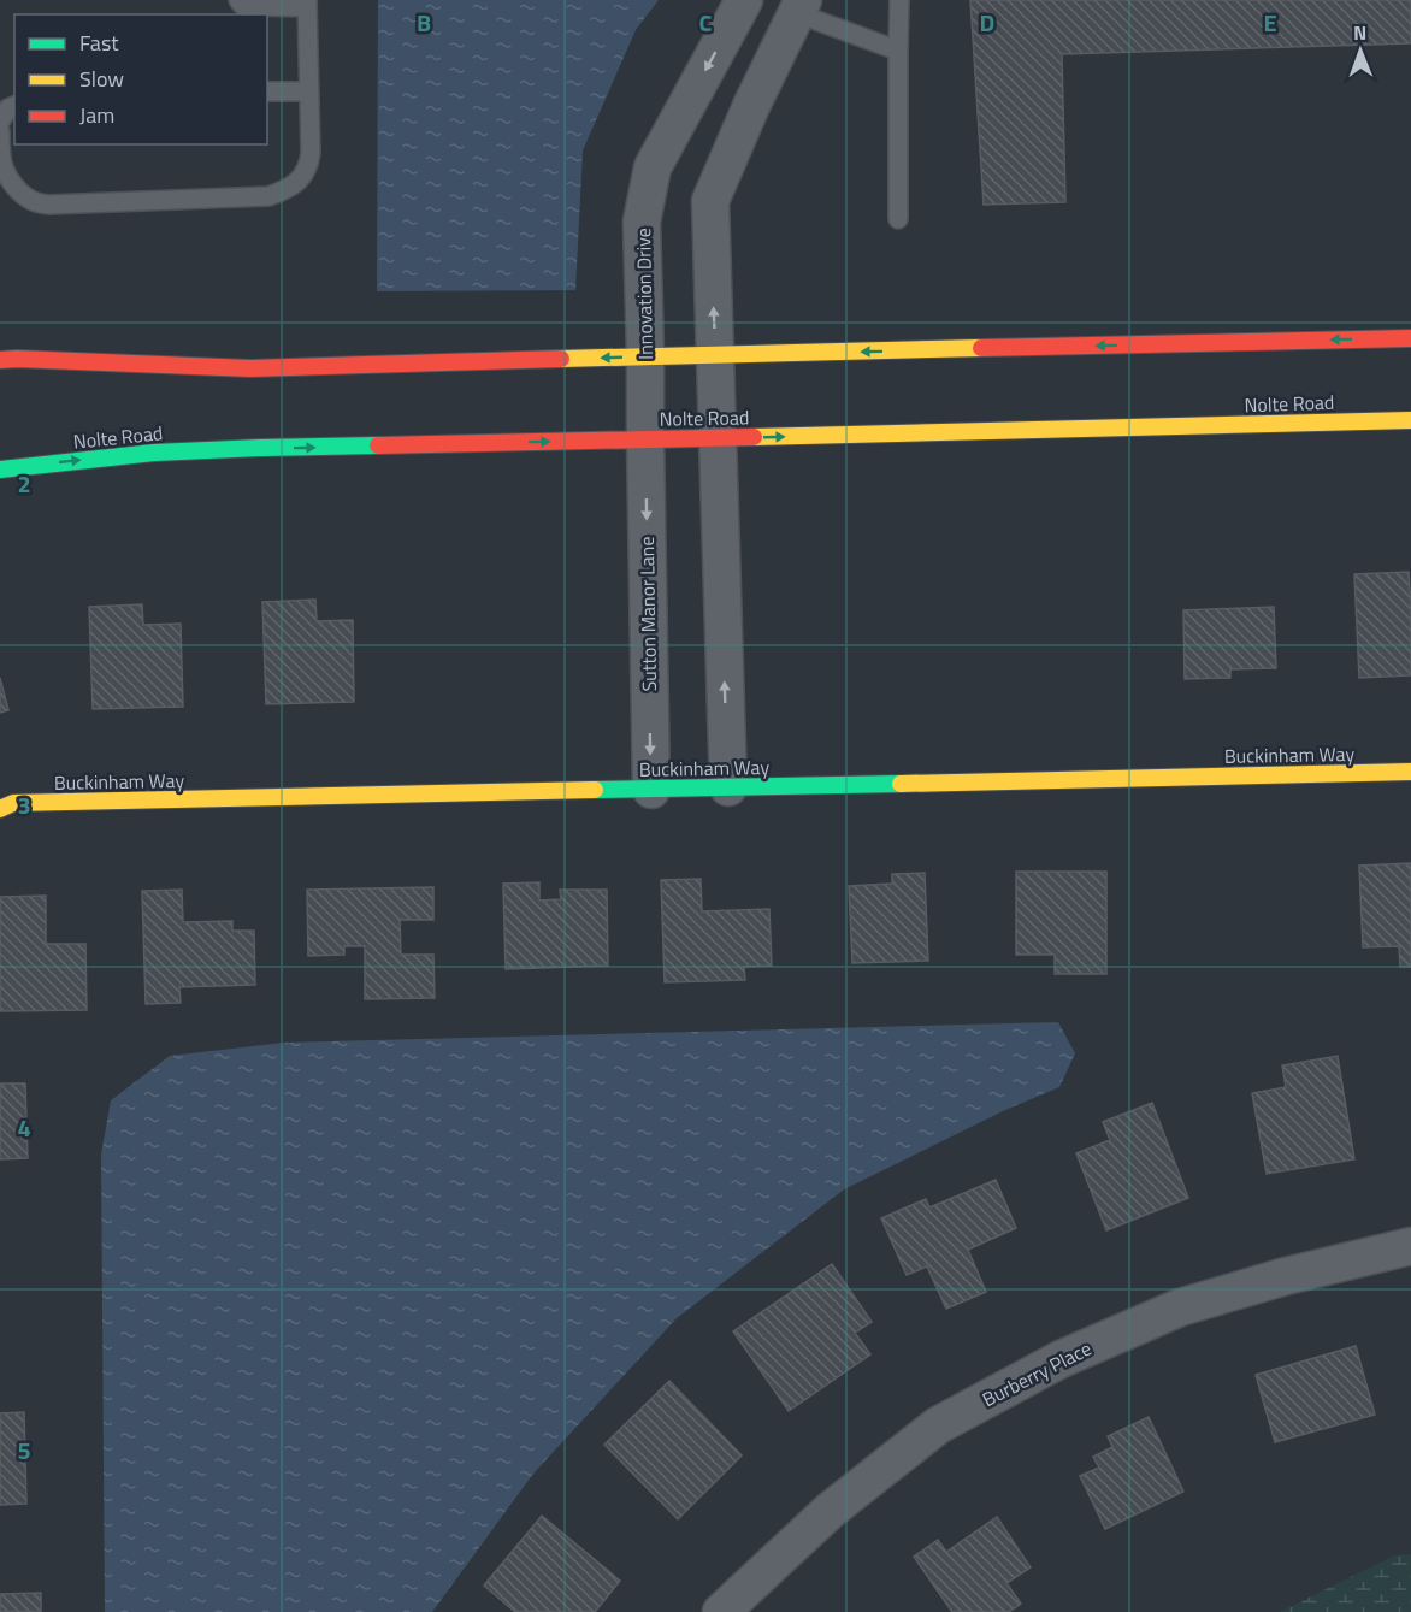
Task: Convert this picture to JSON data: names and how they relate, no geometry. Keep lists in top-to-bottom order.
{
  "streets": {
    "street": [
      "Innovation Drive",
      "Nolte Road",
      "Sutton Manor Lane",
      "Buckinham Way",
      "Burberry Place"
    ]
  },
  "crossings": [
    ["Innovation Drive", "Nolte Road"],
    ["Innovation Drive", "Sutton Manor Lane"],
    ["Nolte Road", "Sutton Manor Lane"],
    ["Sutton Manor Lane", "Buckinham Way"]
  ],
  "legend": ["Fast", "Slow", "Jam"],
  "north": "top",
  "grid": {
    "columns": [
      "B",
      "C",
      "D",
      "E"
    ],
    "rows": [
      "2",
      "3",
      "4",
      "5"
    ]
  }
}
